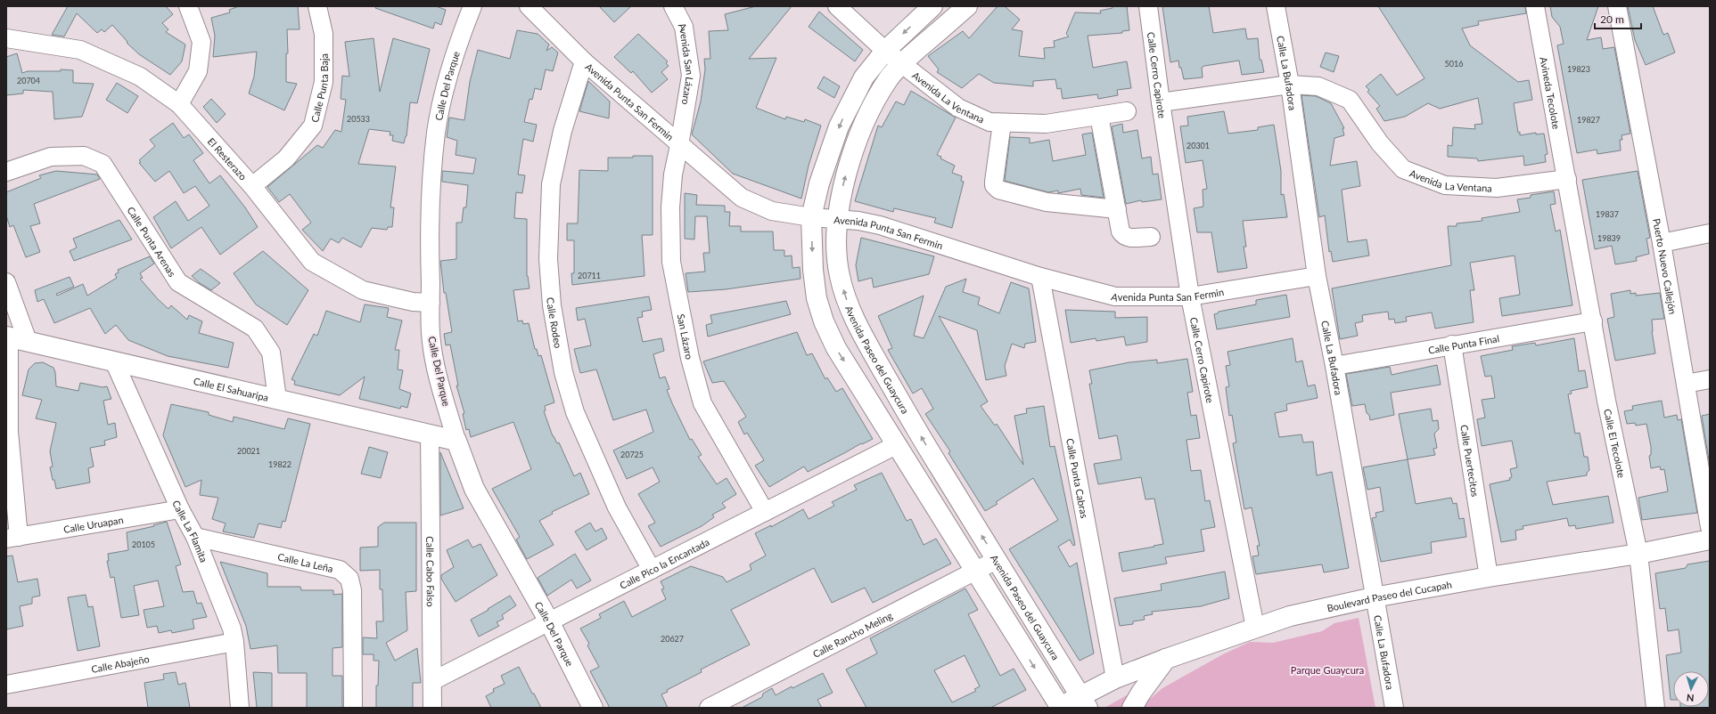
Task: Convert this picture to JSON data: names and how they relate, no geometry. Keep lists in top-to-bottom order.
{
  "streets": {
    "main road": [
      "Calle Del Parque",
      "Avenida Paseo del Guaycura",
      "Calle El Sahuaripa",
      "Boulevard Paseo del Cucapah"
    ],
    "street": [
      "Avenida San Lázaro",
      "Calle La Bufadora",
      "Calle Cerro Capirote",
      "Calle Punta Baja",
      "Avineda Tecolote",
      "Avenida La Ventana",
      "Avenida Punta San Fermin",
      "El Resterazo",
      "Calle Punta Arenas",
      "Puerto Nuevo Callejón",
      "Calle Rodeo",
      "San Lázaro",
      "Calle Punta Final",
      "Calle El Tecolote",
      "Calle Puertecitos",
      "Calle Punta Cabras",
      "Calle Uruapan",
      "Calle La Flamita",
      "Calle La Leña",
      "Calle Pico la Encantada",
      "Calle Cabo Falso",
      "Calle Rancho Meling",
      "Calle Abajeño"
    ]
  },
  "crossings": [
    ["Avenida San Lázaro", "Avenida Punta San Fermin"],
    ["Avenida San Lázaro", "San Lázaro"],
    ["Calle La Bufadora", "Avenida La Ventana"],
    ["Calle La Bufadora", "Avenida Punta San Fermin"],
    ["Calle La Bufadora", "Calle Punta Final"],
    ["Calle La Bufadora", "Boulevard Paseo del Cucapah"],
    ["Calle Cerro Capirote", "Avenida La Ventana"],
    ["Calle Cerro Capirote", "Avenida Punta San Fermin"],
    ["Calle Cerro Capirote", "Boulevard Paseo del Cucapah"],
    ["Calle Del Parque", "El Resterazo"],
    ["Calle Del Parque", "Calle El Sahuaripa"],
    ["Calle Del Parque", "Calle Pico la Encantada"],
    ["Calle Punta Baja", "El Resterazo"],
    ["Avineda Tecolote", "Avenida La Ventana"],
    ["Avineda Tecolote", "Calle El Tecolote"],
    ["Avenida La Ventana", "Avenida Paseo del Guaycura"],
    ["Avenida La Ventana", "Calle El Tecolote"],
    ["Avenida Punta San Fermin", "Calle Rodeo"],
    ["Avenida Punta San Fermin", "San Lázaro"],
    ["Avenida Punta San Fermin", "Avenida Paseo del Guaycura"],
    ["Avenida Punta San Fermin", "Calle Punta Cabras"],
    ["Calle Punta Arenas", "Calle El Sahuaripa"],
    ["Calle Rodeo", "Calle Pico la Encantada"],
    ["San Lázaro", "Calle Pico la Encantada"],
    ["Calle Punta Final", "Calle El Tecolote"],
    ["Calle Punta Final", "Calle Puertecitos"],
    ["Avenida Paseo del Guaycura", "Boulevard Paseo del Cucapah"],
    ["Avenida Paseo del Guaycura", "Calle Rancho Meling"],
    ["Calle El Sahuaripa", "Calle La Flamita"],
    ["Calle El Sahuaripa", "Calle Cabo Falso"],
    ["Calle El Tecolote", "Boulevard Paseo del Cucapah"],
    ["Calle Puertecitos", "Boulevard Paseo del Cucapah"],
    ["Calle Punta Cabras", "Boulevard Paseo del Cucapah"],
    ["Calle Uruapan", "Calle La Flamita"],
    ["Calle La Flamita", "Calle La Leña"],
    ["Calle La Flamita", "Calle Abajeño"],
    ["Calle Pico la Encantada", "Calle Cabo Falso"]
  ],
  "parks": ["Parque Guaycura"],
  "house_numbers": [
    "5016",
    "19823",
    "20704",
    "20533",
    "19827",
    "20301",
    "19837",
    "19839",
    "20711",
    "20021",
    "20725",
    "19822",
    "20105",
    "20627"
  ],
  "scale_bar": "20 m",
  "north": "bottom"
}
